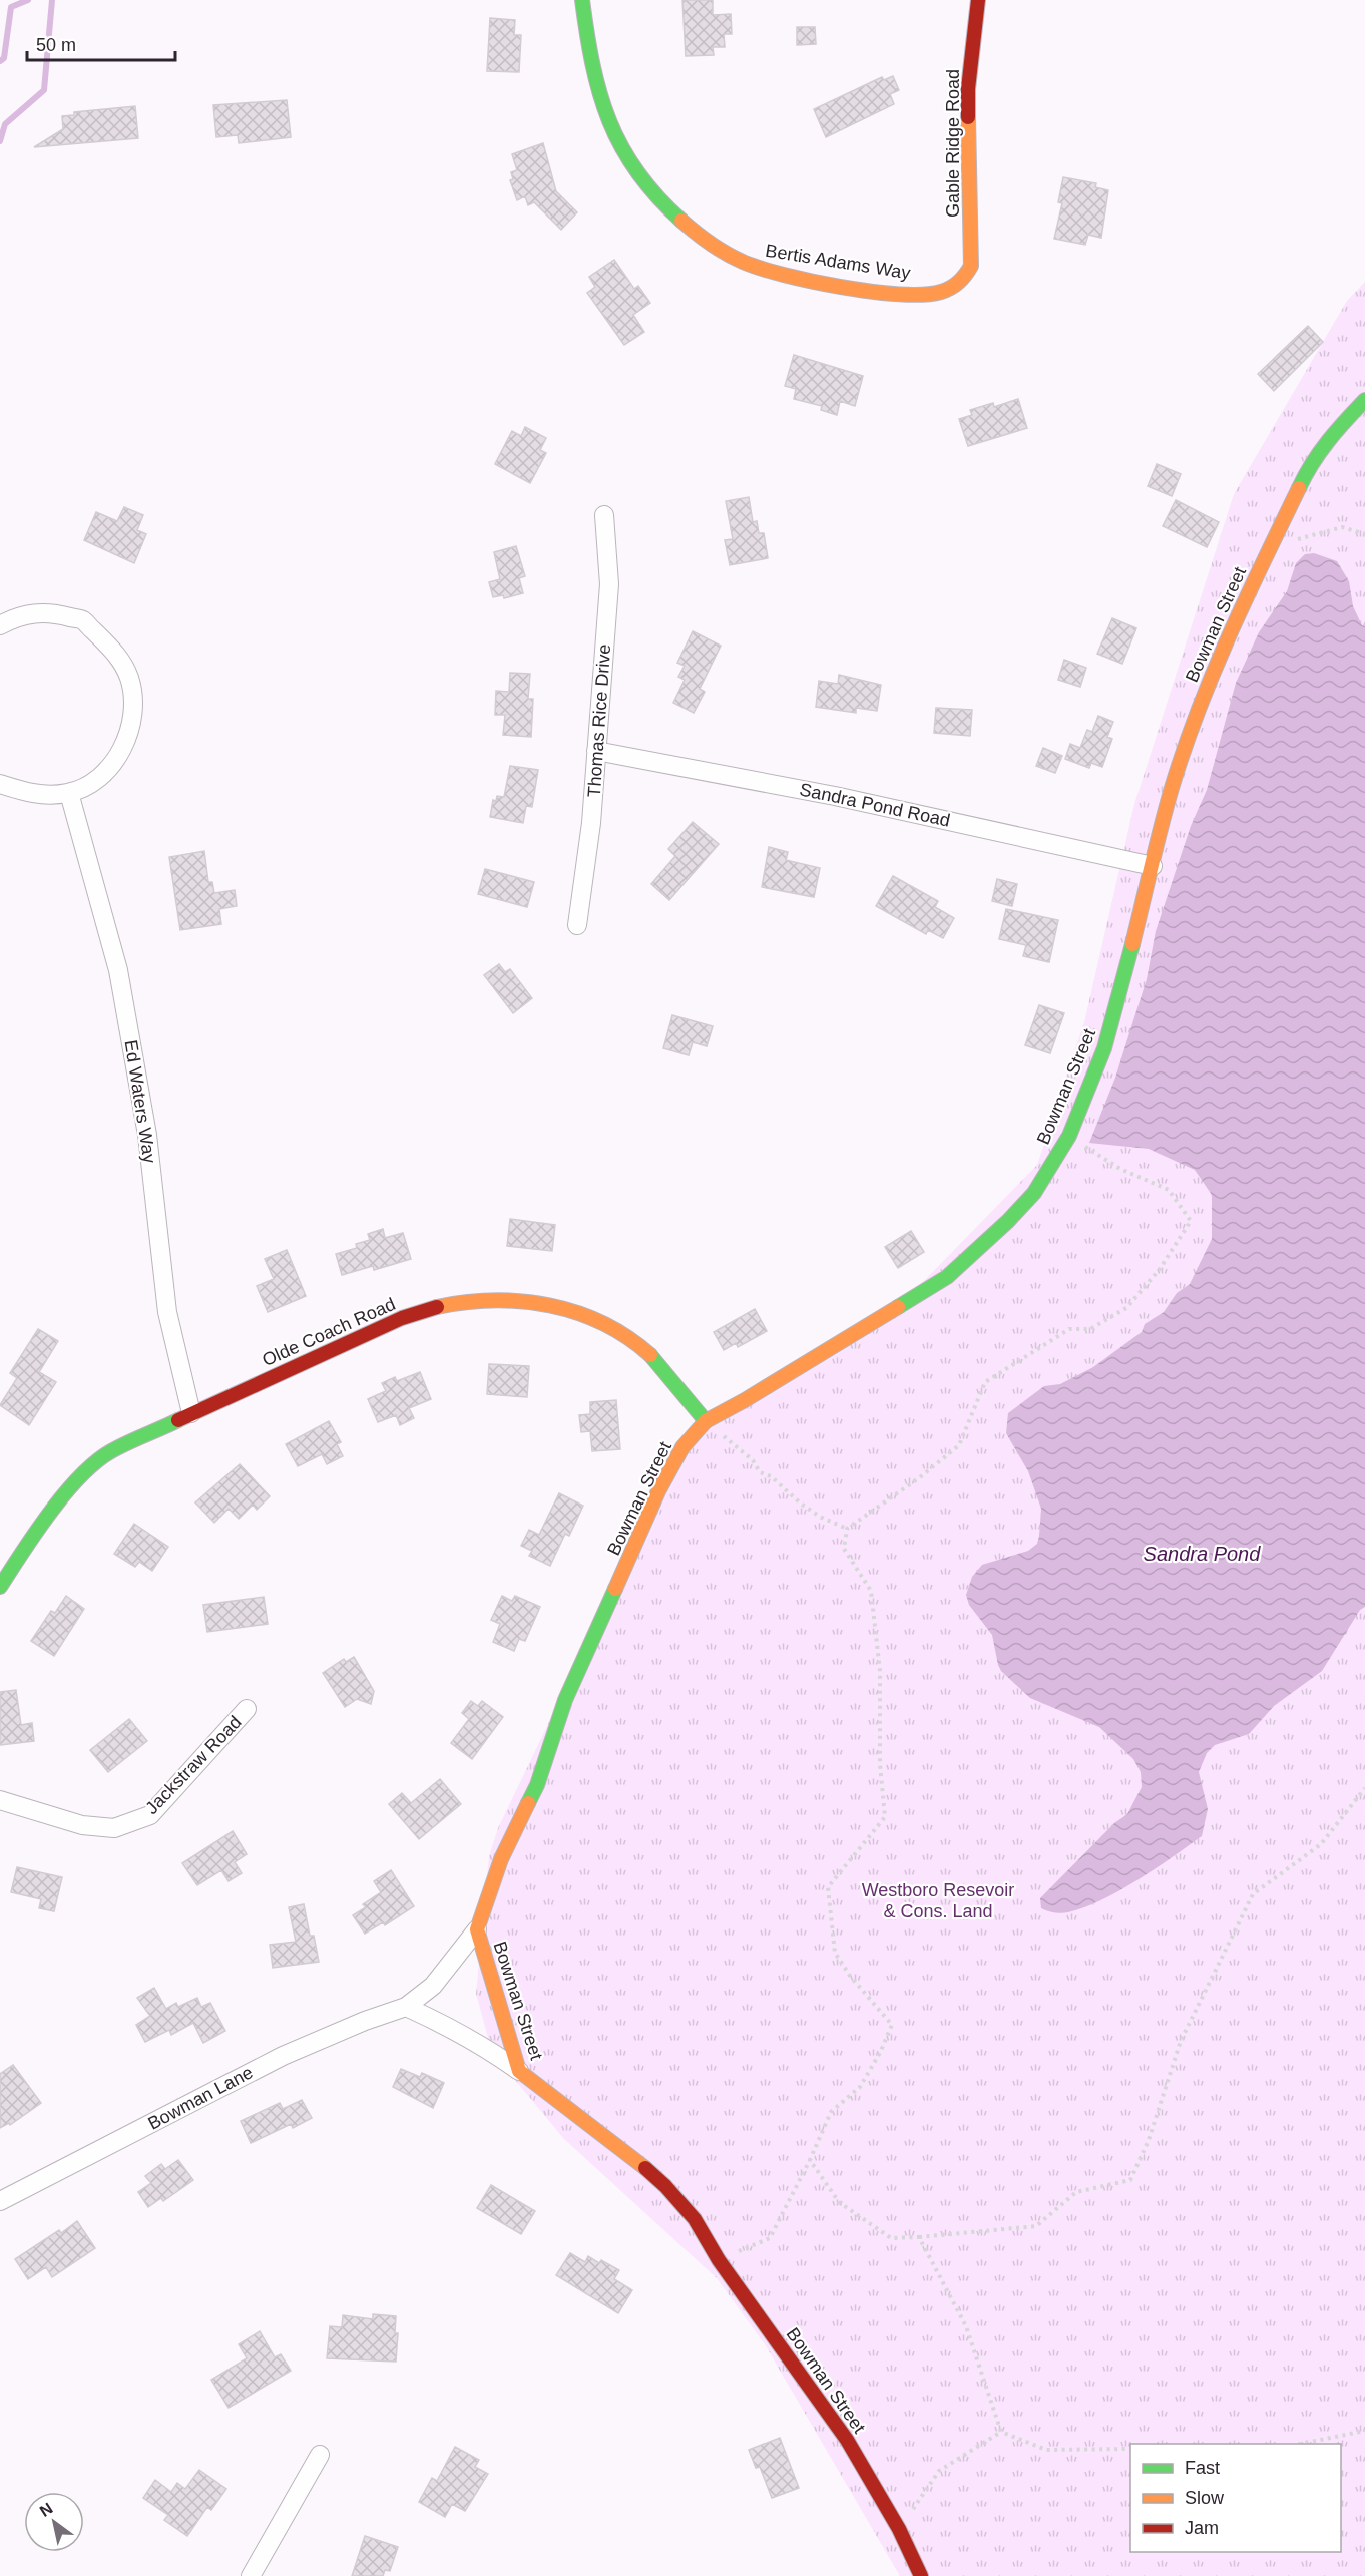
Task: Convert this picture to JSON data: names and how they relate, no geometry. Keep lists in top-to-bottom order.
{
  "streets": {
    "street": [
      "Gable Ridge Road",
      "Bertis Adams Way",
      "Bowman Street",
      "Thomas Rice Drive",
      "Sandra Pond Road",
      "Ed Waters Way",
      "Olde Coach Road",
      "Jackstraw Road",
      "Bowman Lane"
    ]
  },
  "crossings": [
    ["Gable Ridge Road", "Bertis Adams Way"],
    ["Bowman Street", "Sandra Pond Road"],
    ["Bowman Street", "Olde Coach Road"],
    ["Bowman Street", "Bowman Lane"],
    ["Thomas Rice Drive", "Sandra Pond Road"],
    ["Ed Waters Way", "Olde Coach Road"]
  ],
  "water": ["Sandra Pond"],
  "parks": ["Westboro Resevoir & Cons. Land"],
  "legend": ["Fast", "Slow", "Jam"],
  "scale_bar": "50 m",
  "north": "top left"
}
